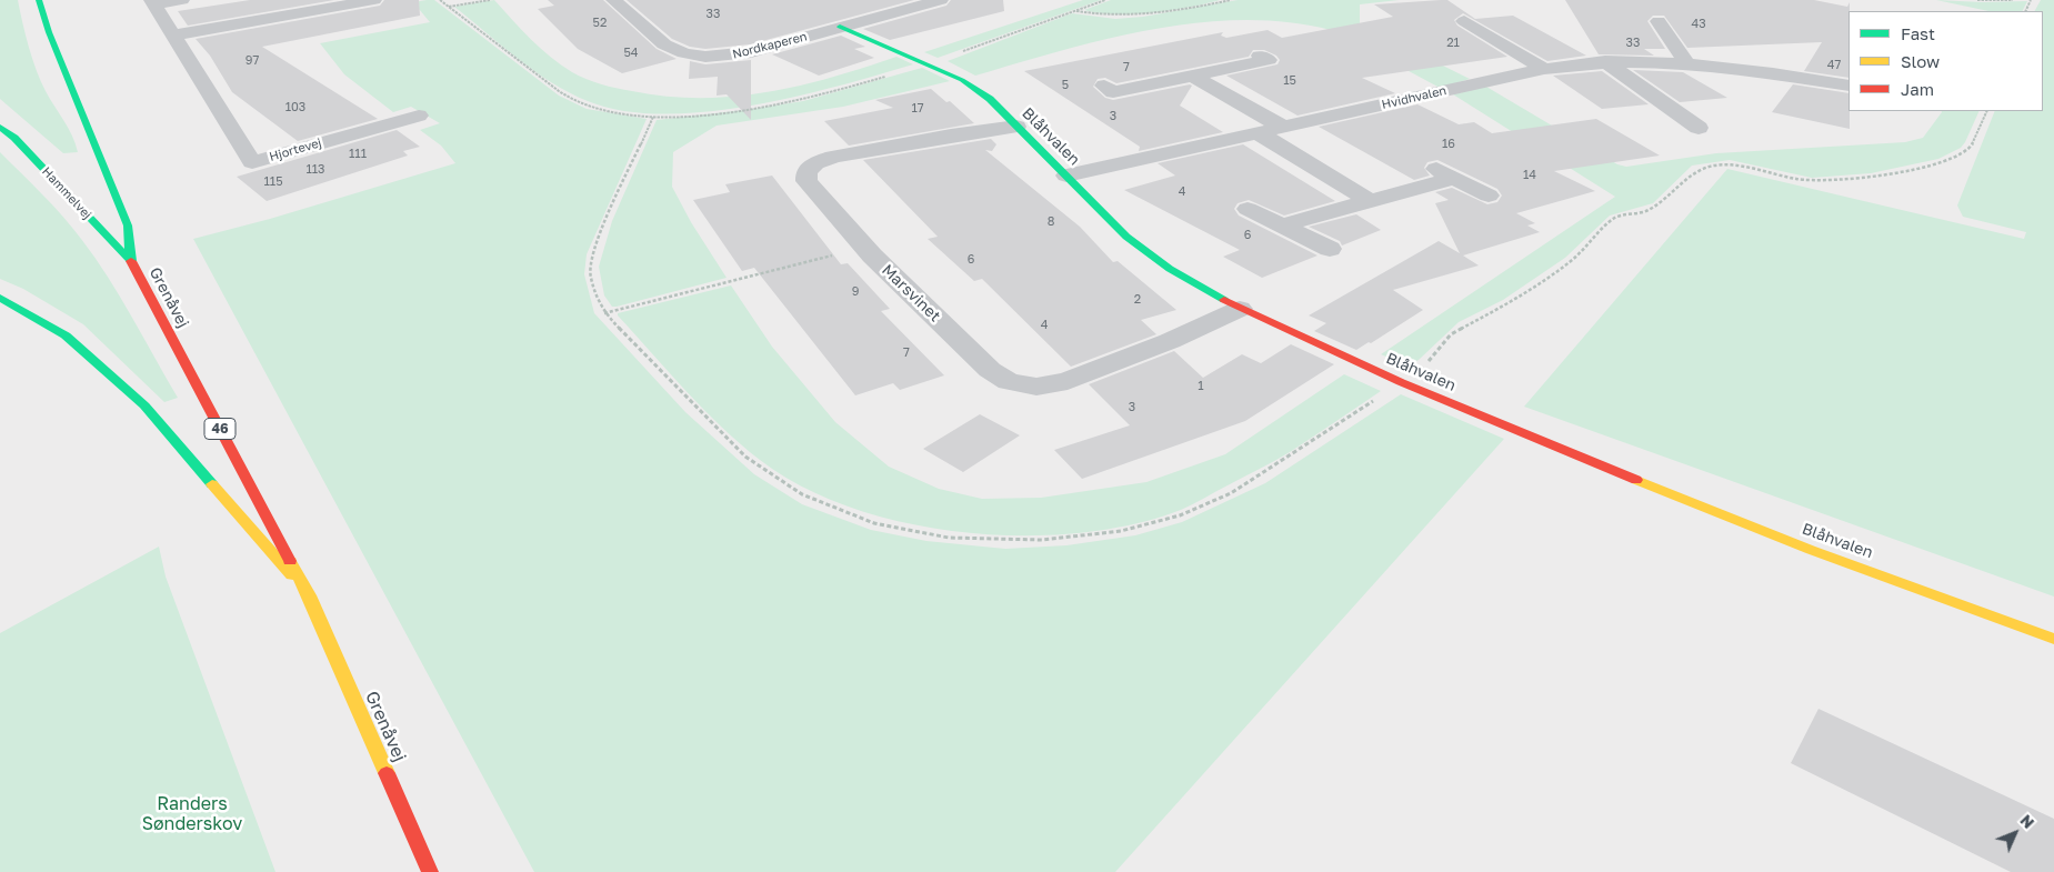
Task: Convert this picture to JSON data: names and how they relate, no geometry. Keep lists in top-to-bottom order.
{
  "streets": {
    "main road": [
      "Blåhvalen",
      "Hammelvej",
      "Grenåvej",
      "46"
    ],
    "street": [
      "Nordkaperen",
      "Hvidhvalen",
      "Hjortevej",
      "Marsvinet"
    ]
  },
  "crossings": [
    ["Nordkaperen", "Blåhvalen"],
    ["Hvidhvalen", "Blåhvalen"],
    ["Blåhvalen", "Marsvinet"],
    ["Hammelvej", "Grenåvej"]
  ],
  "parks": ["Randers Sønderskov"],
  "house_numbers": [
    "33",
    "52",
    "43",
    "21",
    "33",
    "54",
    "97",
    "47",
    "7",
    "15",
    "5",
    "103",
    "17",
    "3",
    "16",
    "111",
    "113",
    "14",
    "115",
    "4",
    "8",
    "6",
    "6",
    "9",
    "2",
    "4",
    "7",
    "1",
    "3"
  ],
  "legend": ["Fast", "Slow", "Jam"],
  "north": "top right"
}
